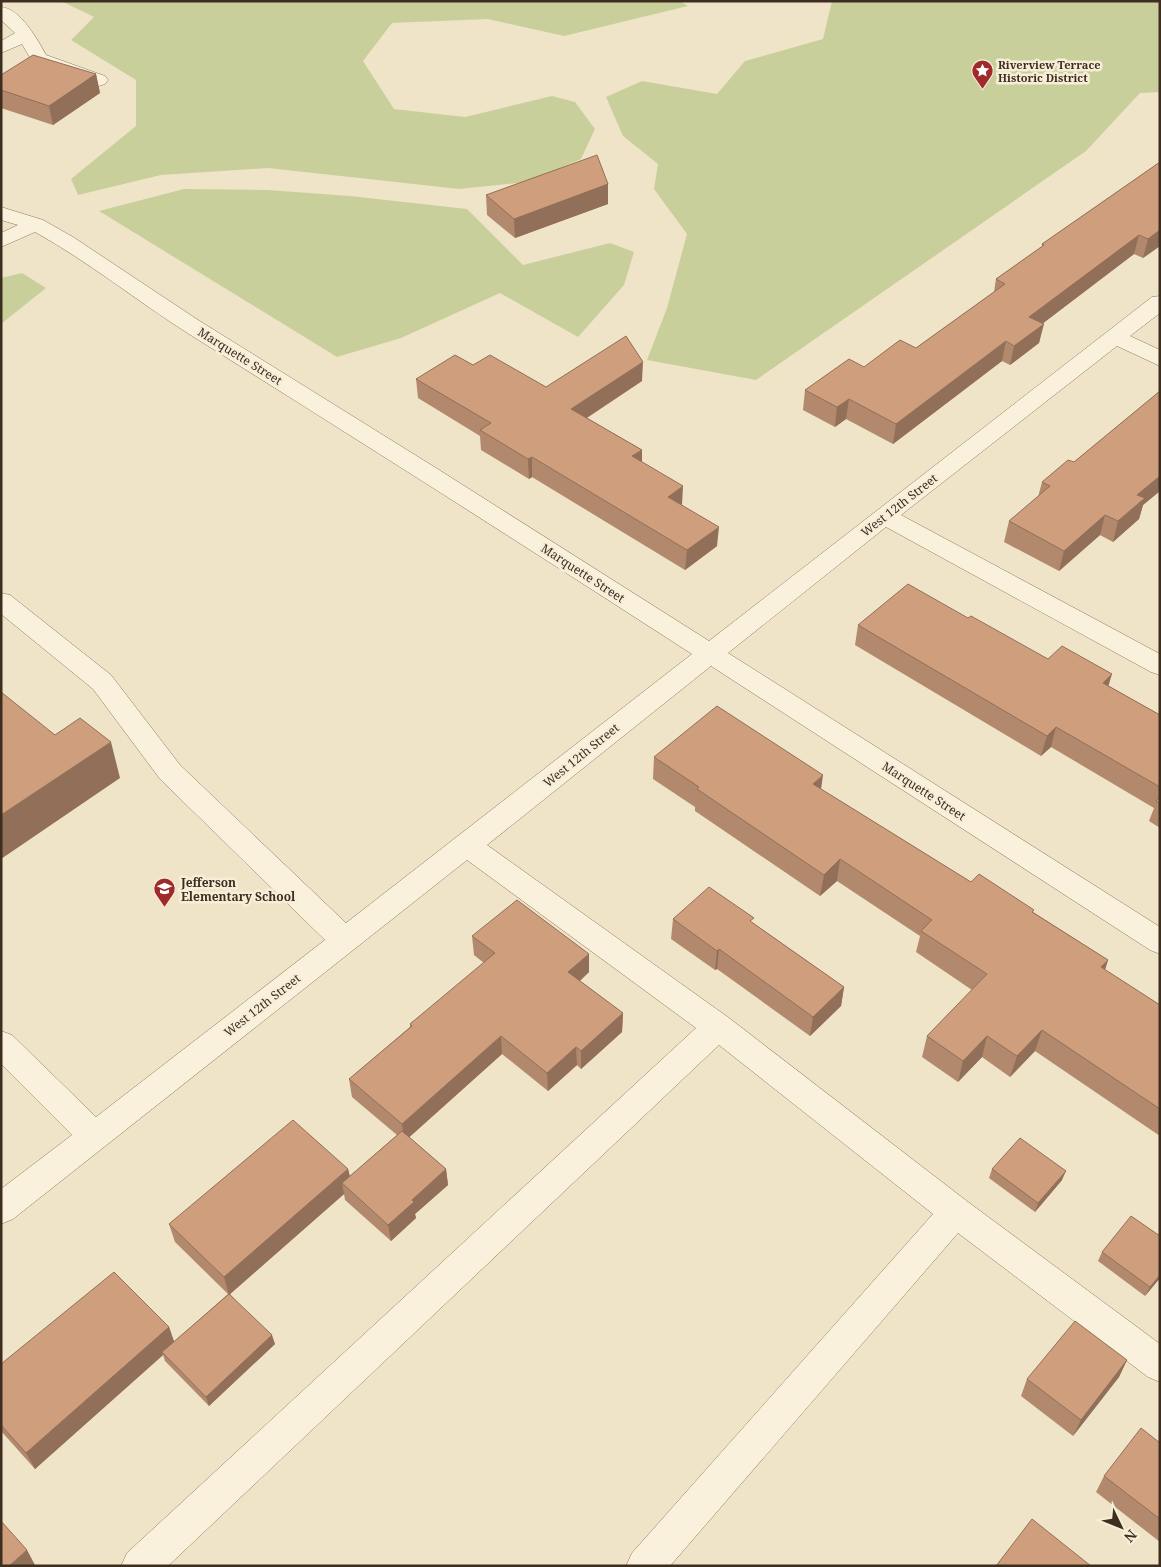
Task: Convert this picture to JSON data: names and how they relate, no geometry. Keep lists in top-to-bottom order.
{
  "streets": {
    "street": ["Marquette Street", "West 12th Street"]
  },
  "crossings": [
    ["Marquette Street", "West 12th Street"]
  ],
  "places": {
    "place": ["Riverview Terrace Historic District"],
    "school or university": ["Jefferson Elementary School"]
  },
  "north": "bottom right"
}
